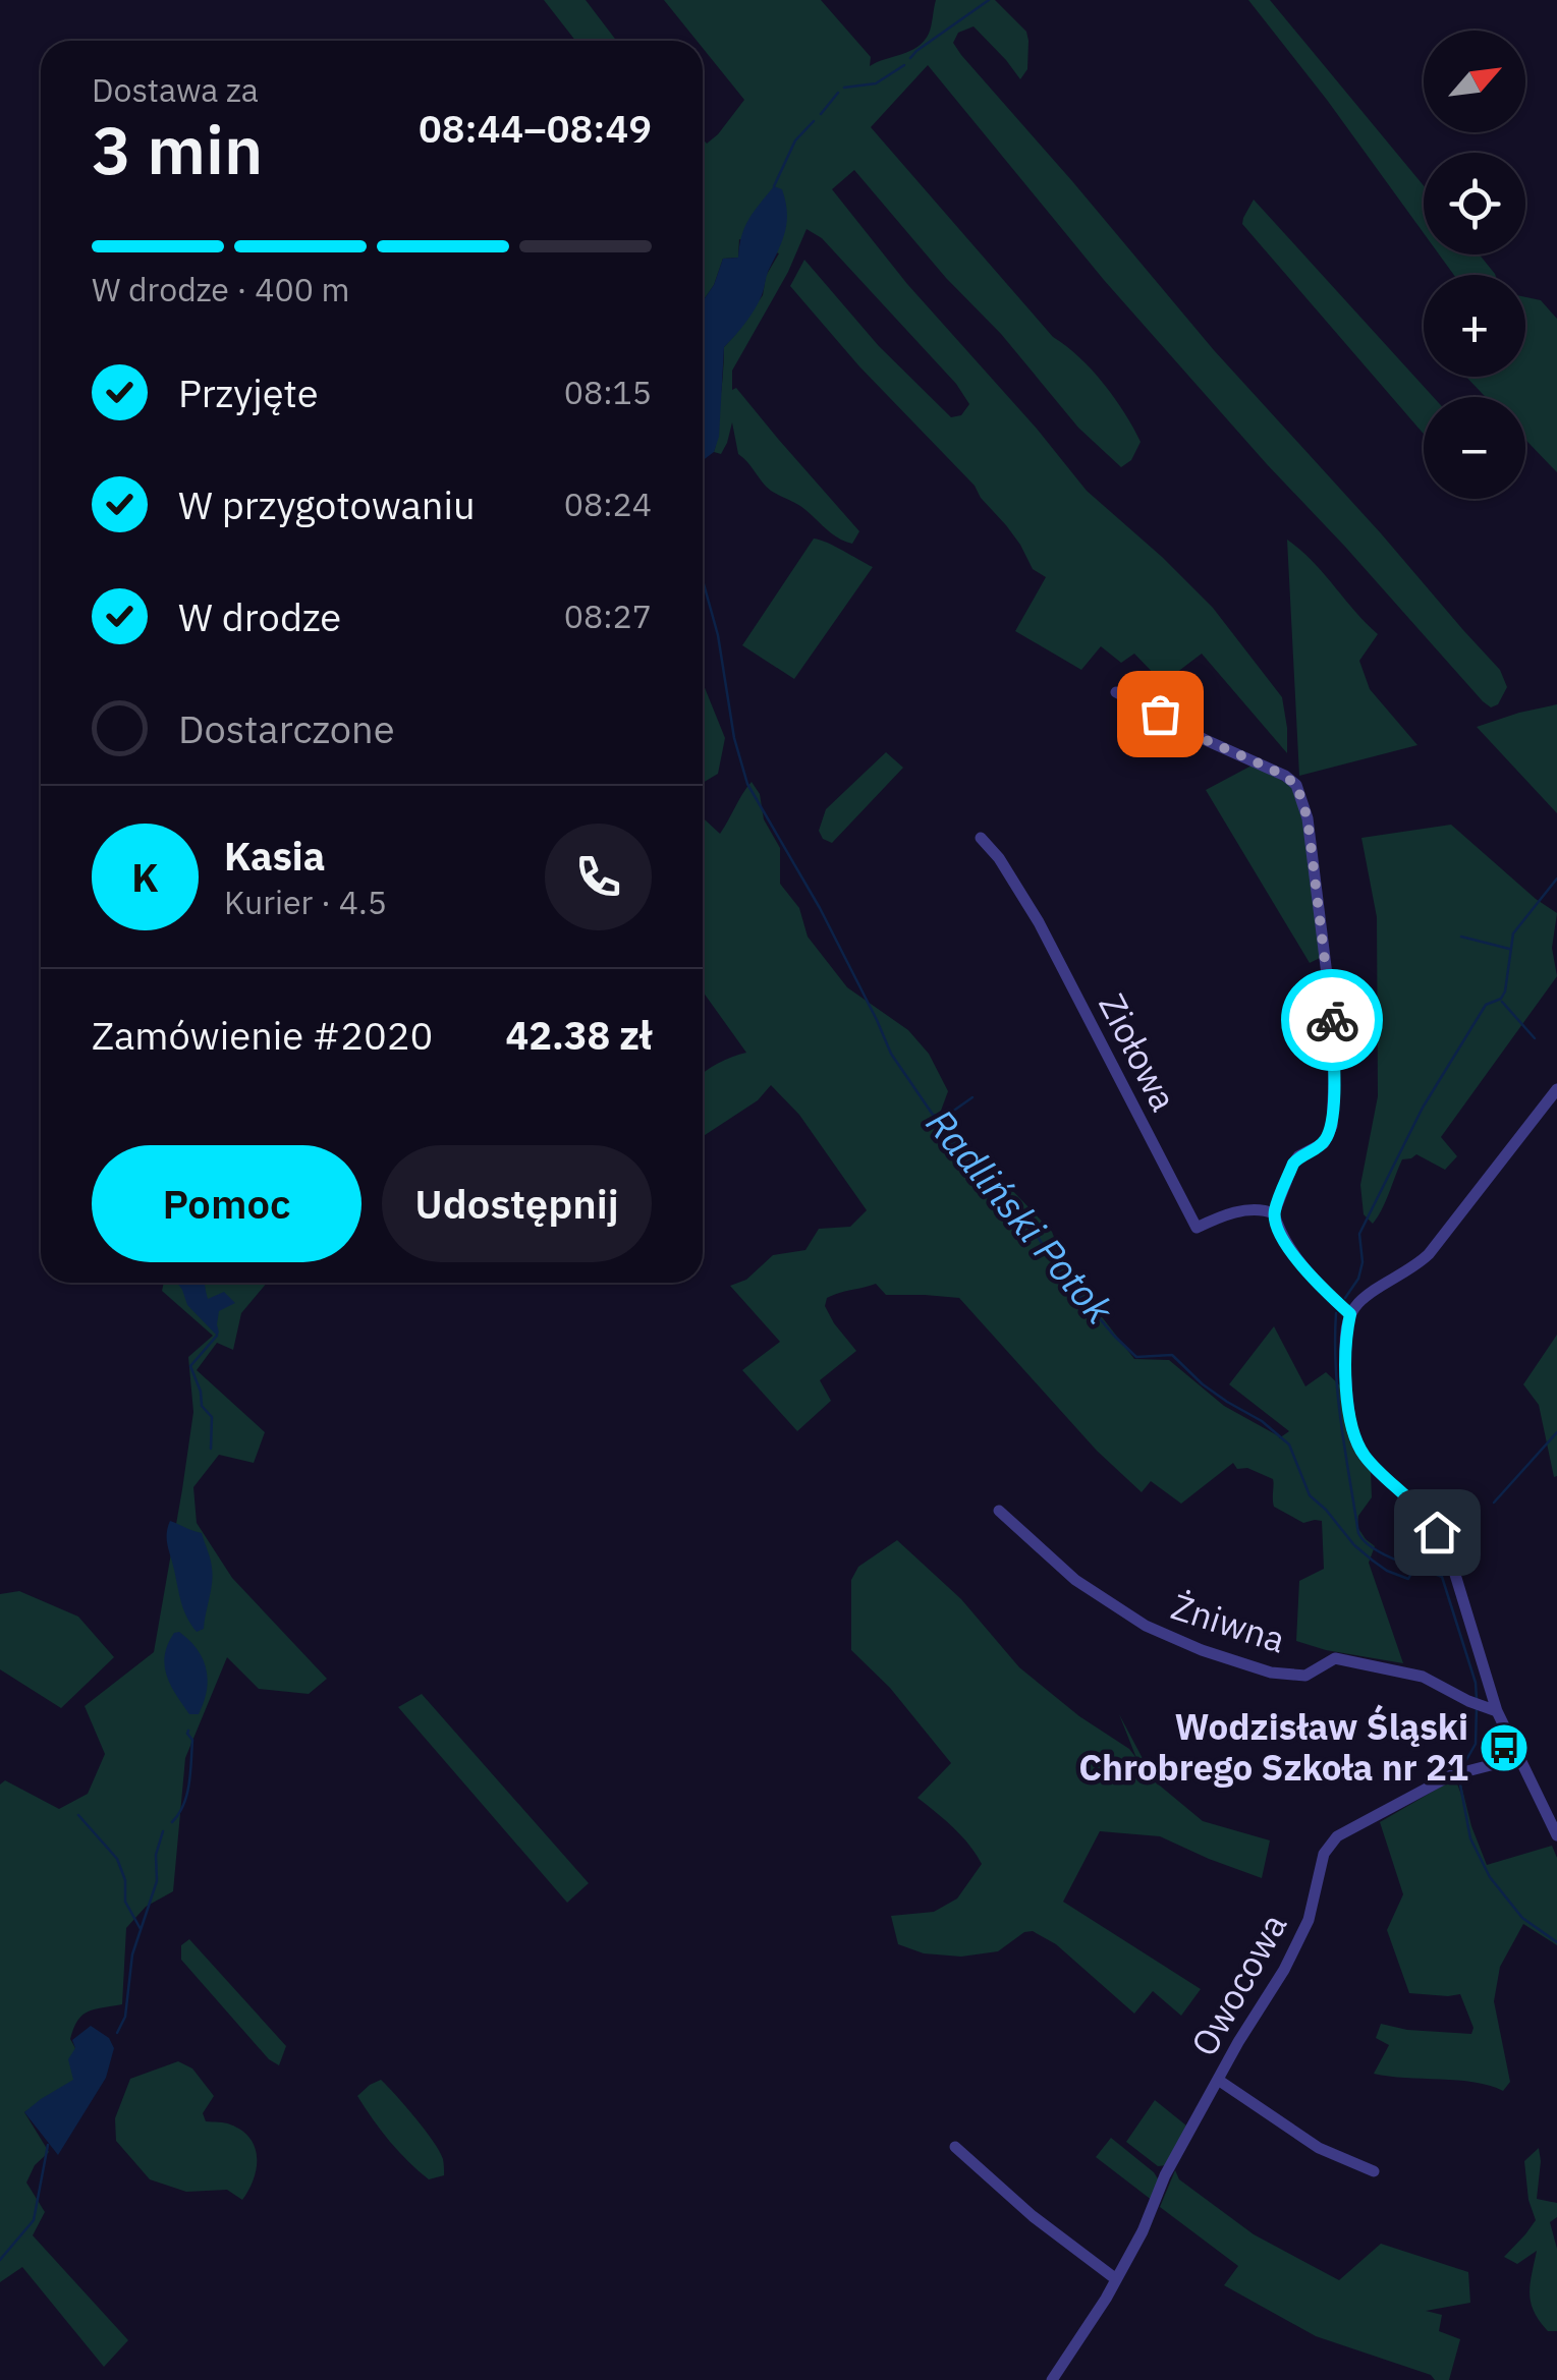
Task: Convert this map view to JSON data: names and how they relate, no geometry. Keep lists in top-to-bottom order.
{
  "streets": {
    "street": ["Ziołowa", "Żniwna", "Owocowa"]
  },
  "water": ["Radliński Potok"],
  "places": {
    "bus stop": ["Wodzisław Śląski Chrobrego Szkoła nr 21"]
  },
  "north": "top right",
  "page": {
    "map_buttons": ["+", "−"],
    "heading": ["3 min", "Dostawa za", "08:44–08:49"],
    "panel": [
      "Kasia",
      "Kurier · 4.5",
      "Zamówienie #2020",
      "42.38 zł"
    ],
    "bar": "W drodze · 400 m",
    "list": [
      ["Przyjęte", "08:15"],
      ["W przygotowaniu", "08:24"],
      ["W drodze", "08:27"],
      "Dostarczone"
    ],
    "round": "K",
    "buttons": ["Pomoc", "Udostępnij"]
  }
}
